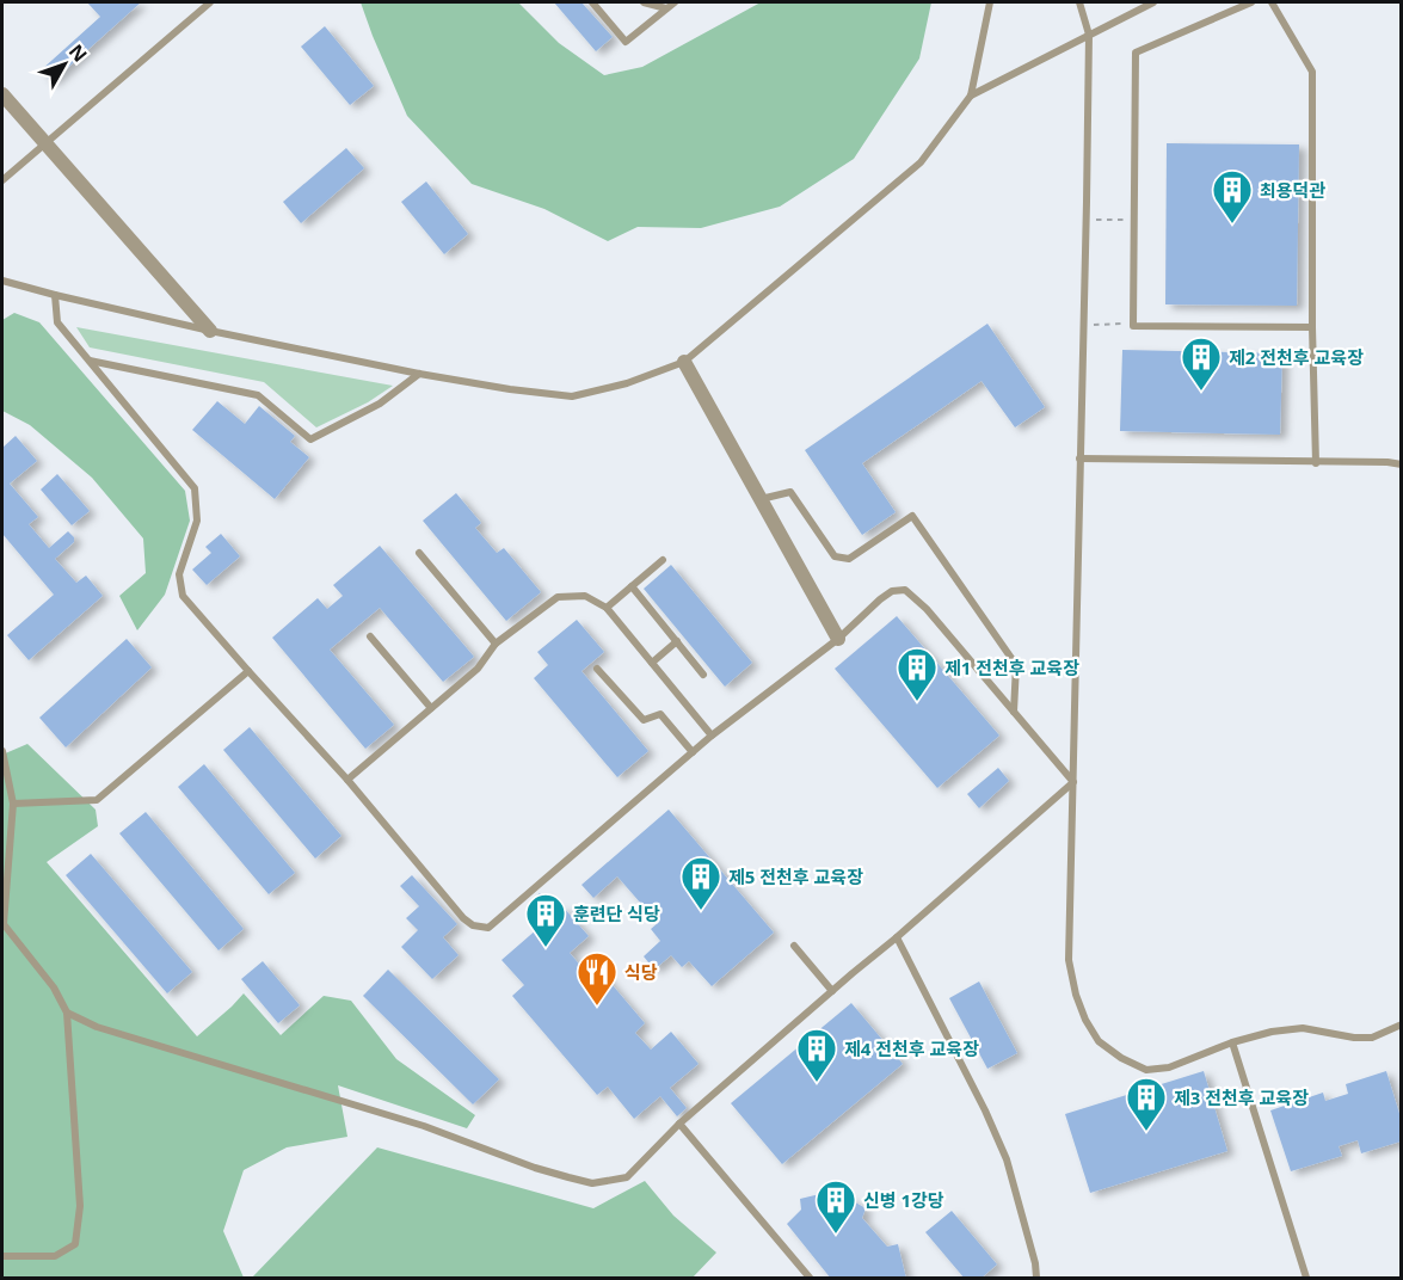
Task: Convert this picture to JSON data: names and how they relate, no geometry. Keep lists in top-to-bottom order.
{
  "places": {
    "building": [
      "최용덕관",
      "제2 전천후 교육장",
      "제1 전천후 교육장",
      "제5 전천후 교육장",
      "훈련단 식당",
      "제4 전천후 교육장",
      "제3 전천후 교육장",
      "신병 1강당"
    ],
    "restaurant": ["식당"]
  },
  "north": "top right"
}
